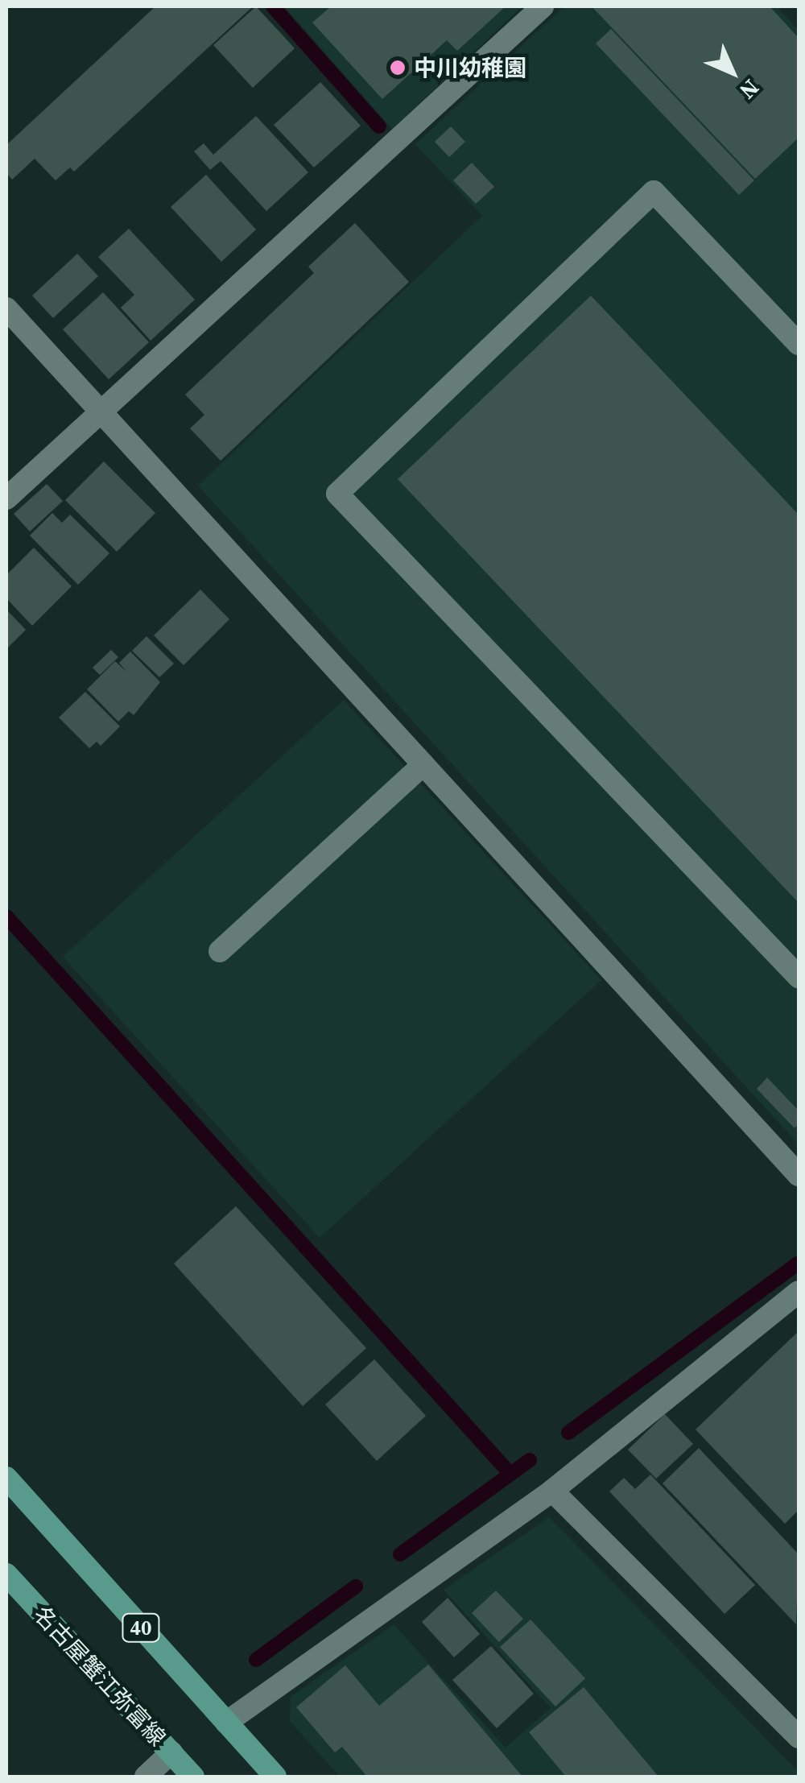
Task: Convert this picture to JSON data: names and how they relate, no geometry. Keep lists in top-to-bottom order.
{
  "streets": {
    "main road": ["40", "名古屋蟹江弥富線"]
  },
  "places": ["中川幼稚園"],
  "north": "bottom right"
}
